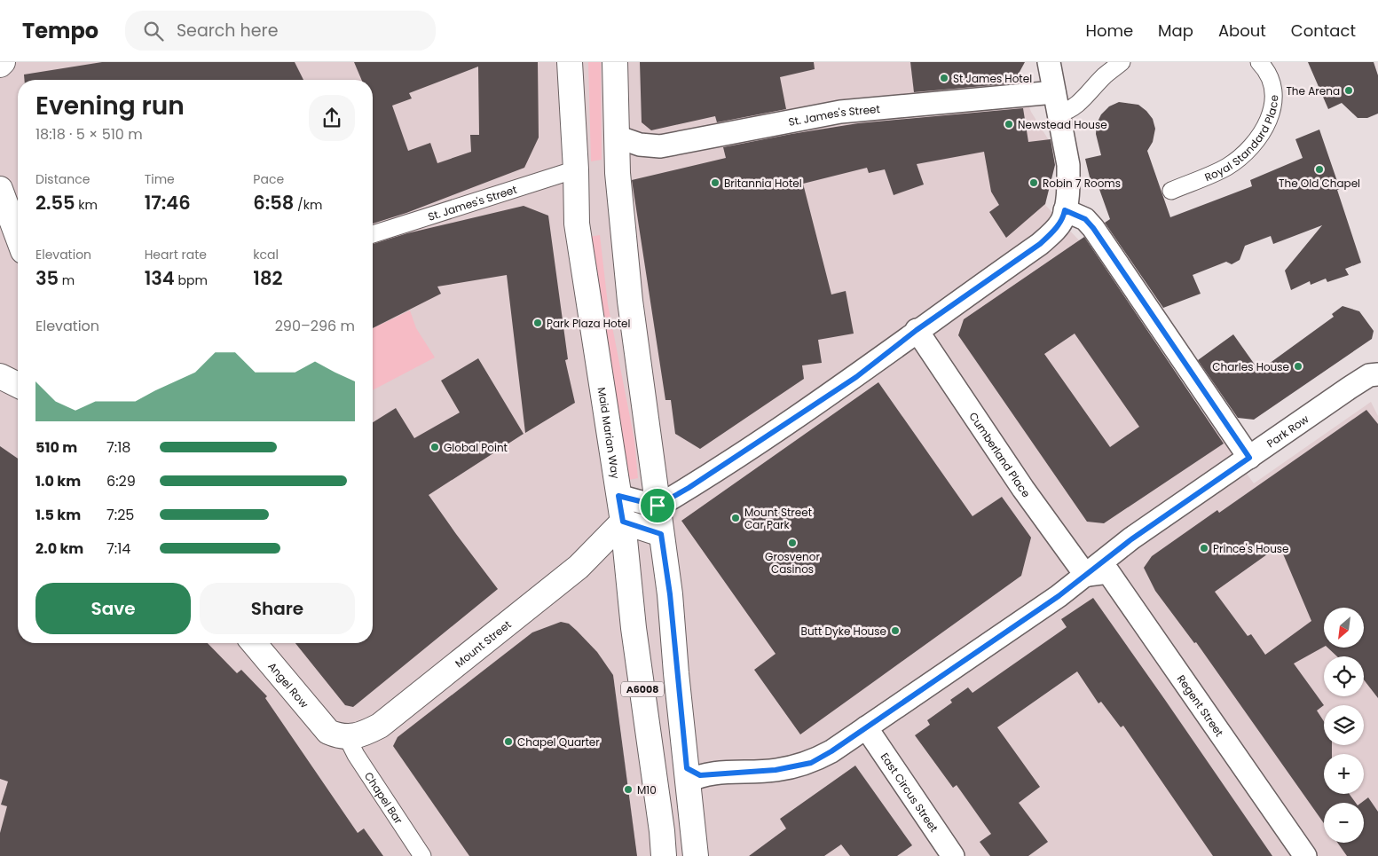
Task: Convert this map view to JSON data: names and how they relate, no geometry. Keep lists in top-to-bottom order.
{
  "streets": {
    "main road": [
      "Maid Marian Way",
      "Mount Street",
      "Angel Row",
      "A6008"
    ],
    "street": [
      "St. James's Street",
      "Royal Standard Place",
      "Park Row",
      "Cumberland Place",
      "Regent Street",
      "East Circus Street",
      "Chapel Bar"
    ]
  },
  "crossings": [
    ["St. James's Street", "Maid Marian Way"],
    ["Park Row", "Cumberland Place"],
    ["Park Row", "A6008"],
    ["Park Row", "Regent Street"],
    ["Park Row", "East Circus Street"],
    ["Maid Marian Way", "Mount Street"],
    ["Cumberland Place", "Regent Street"],
    ["Mount Street", "Angel Row"],
    ["Mount Street", "Chapel Bar"],
    ["Angel Row", "Chapel Bar"]
  ],
  "places": [
    "St James Hotel",
    "The Arena",
    "Newstead House",
    "The Old Chapel",
    "Britannia Hotel",
    "Robin 7 Rooms",
    "Park Plaza Hotel",
    "Charles House",
    "Global Point",
    "Mount Street Car Park",
    "Grosvenor Casinos",
    "Prince's House",
    "Butt Dyke House",
    "Chapel Quarter",
    "M10"
  ],
  "north": "bottom left",
  "page": {
    "header": "Tempo",
    "search": "Search here",
    "nav": [
      "Home",
      "Map",
      "About",
      "Contact"
    ],
    "heading": ["Evening run", "18:18 · 5 × 510 m"],
    "stats": [
      ["Distance", "2.55 km"],
      ["Time", "17:46"],
      ["Pace", "6:58 /km"],
      ["Elevation", "35 m"],
      ["Heart rate", "134 bpm"],
      ["kcal", "182"]
    ],
    "chart": ["Elevation", "290–296 m"],
    "list": [
      {
        "name": "510 m",
        "note": "7:18"
      },
      {
        "name": "1.0 km",
        "note": "6:29"
      },
      {
        "name": "1.5 km",
        "note": "7:25"
      },
      {
        "name": "2.0 km",
        "note": "7:14"
      }
    ],
    "buttons": ["Save", "Share"],
    "map_buttons": ["+", "−"]
  }
}
